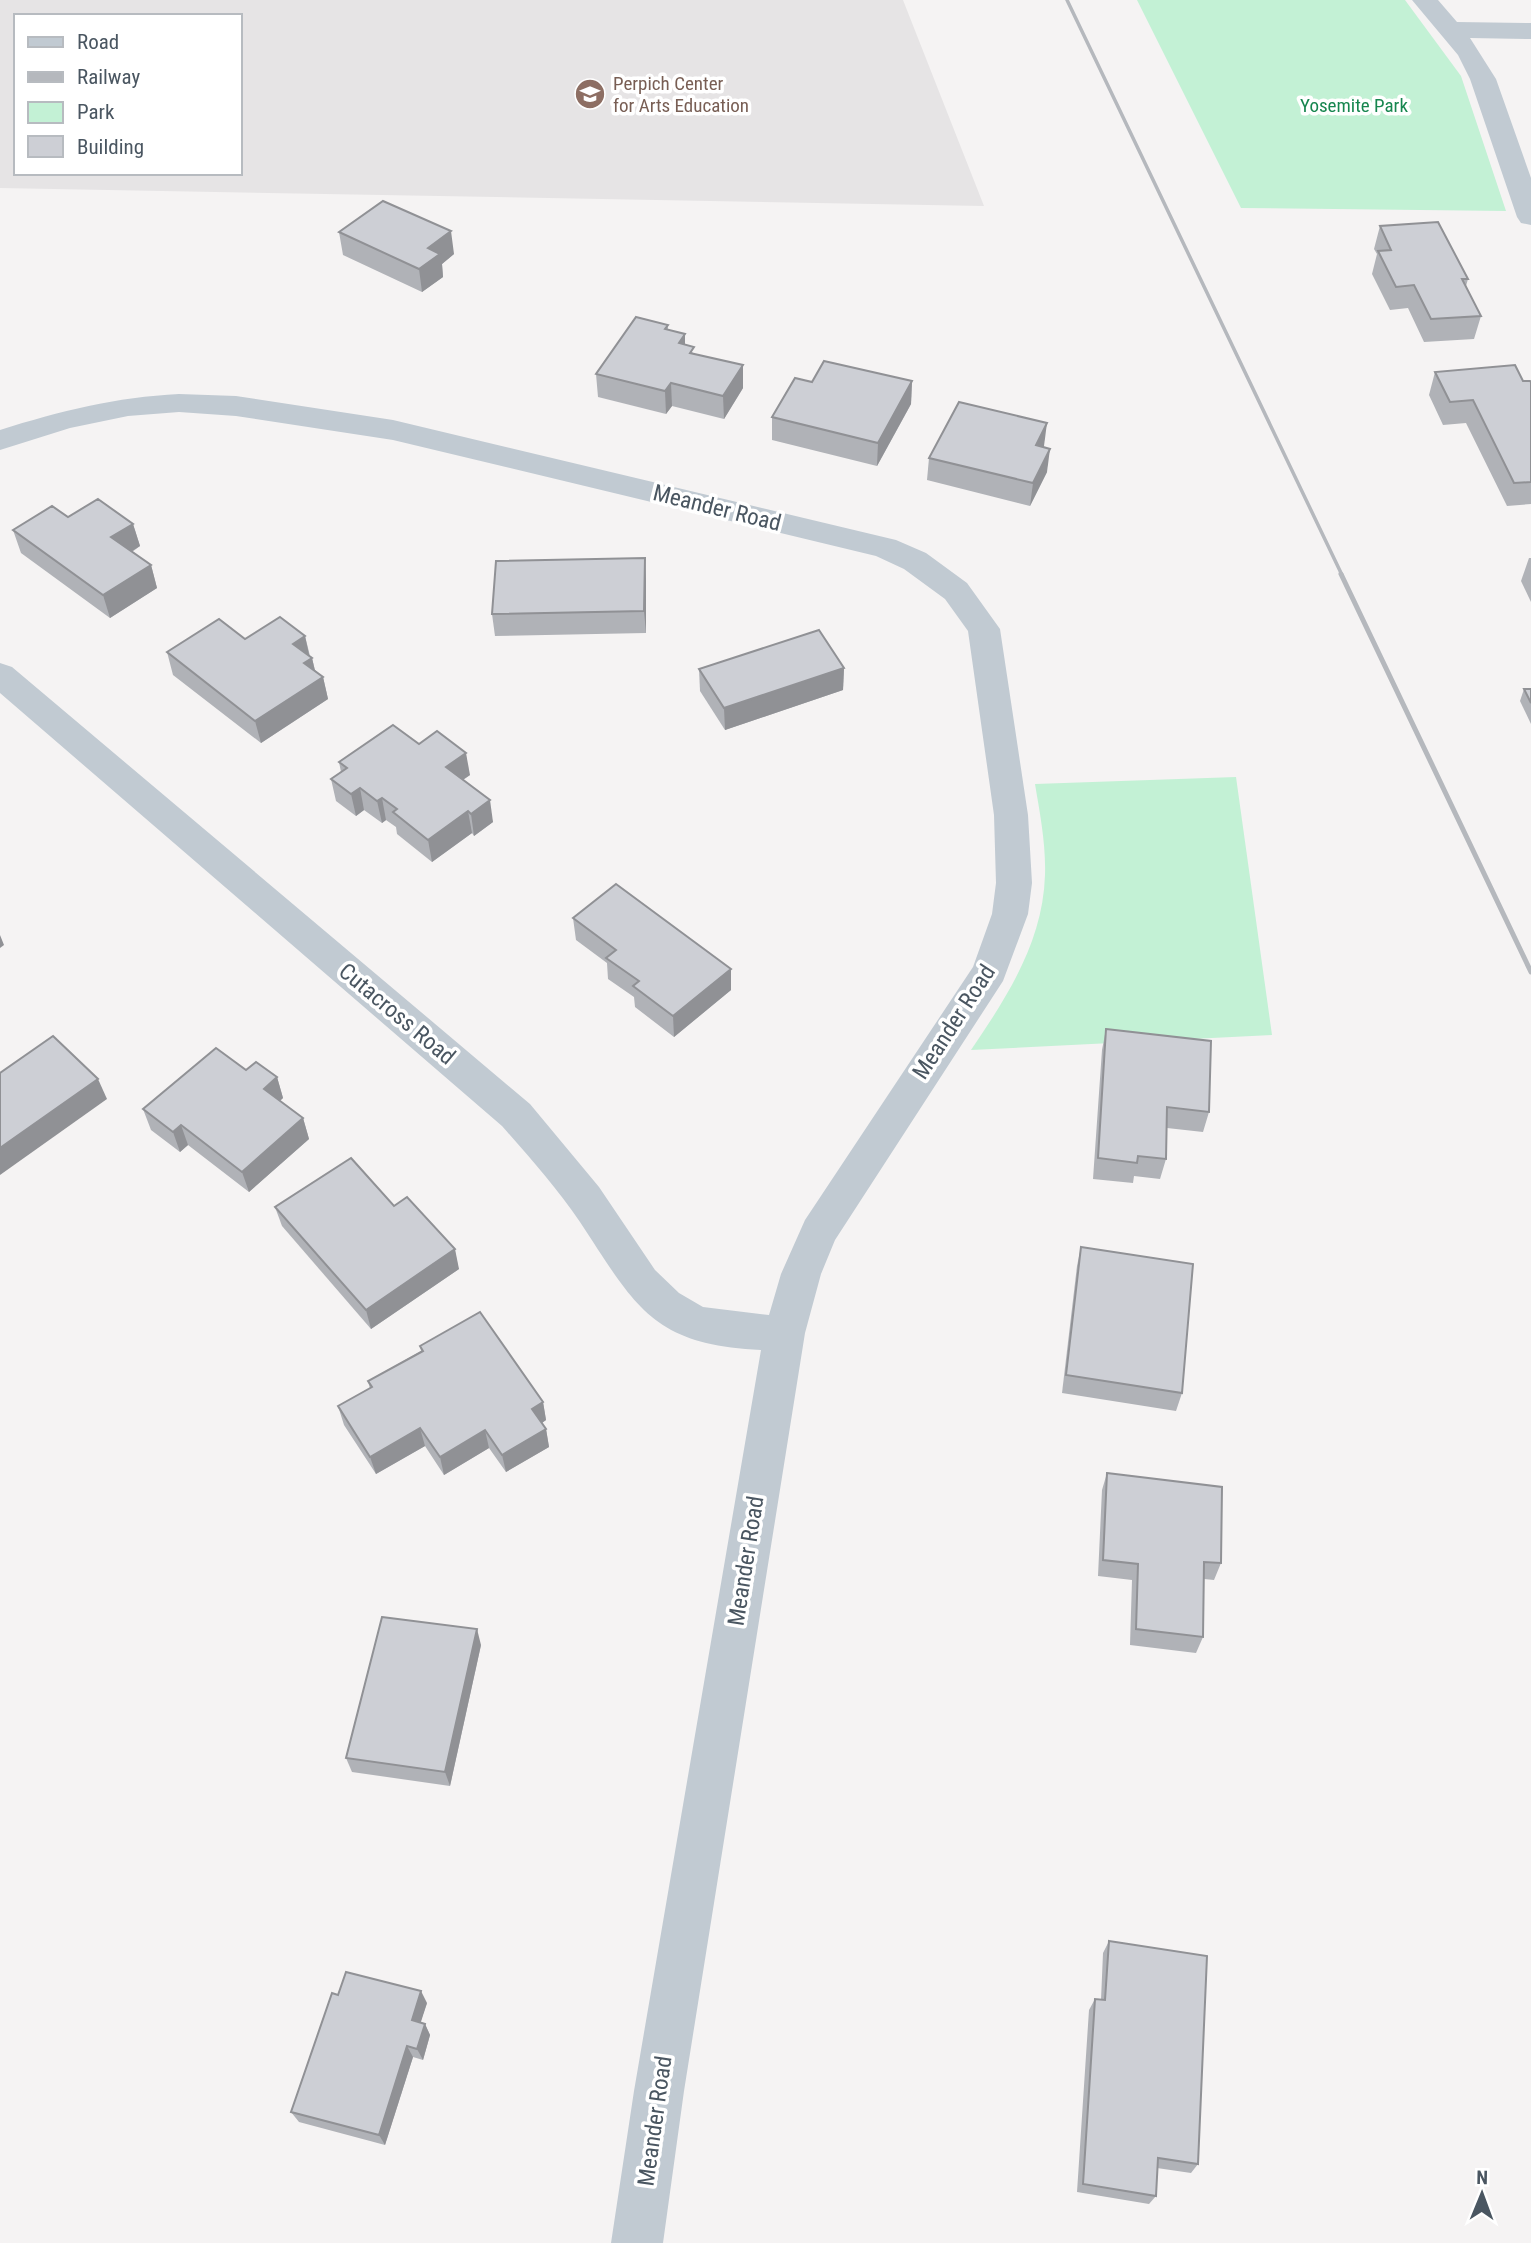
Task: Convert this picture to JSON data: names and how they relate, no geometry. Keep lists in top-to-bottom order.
{
  "streets": {
    "street": ["Meander Road", "Cutacross Road"]
  },
  "crossings": [
    ["Meander Road", "Cutacross Road"]
  ],
  "parks": ["Yosemite Park"],
  "places": {
    "school or university": ["Perpich Center for Arts Education"]
  },
  "legend": [
    "Road",
    "Railway",
    "Park",
    "Building"
  ],
  "north": "top"
}
